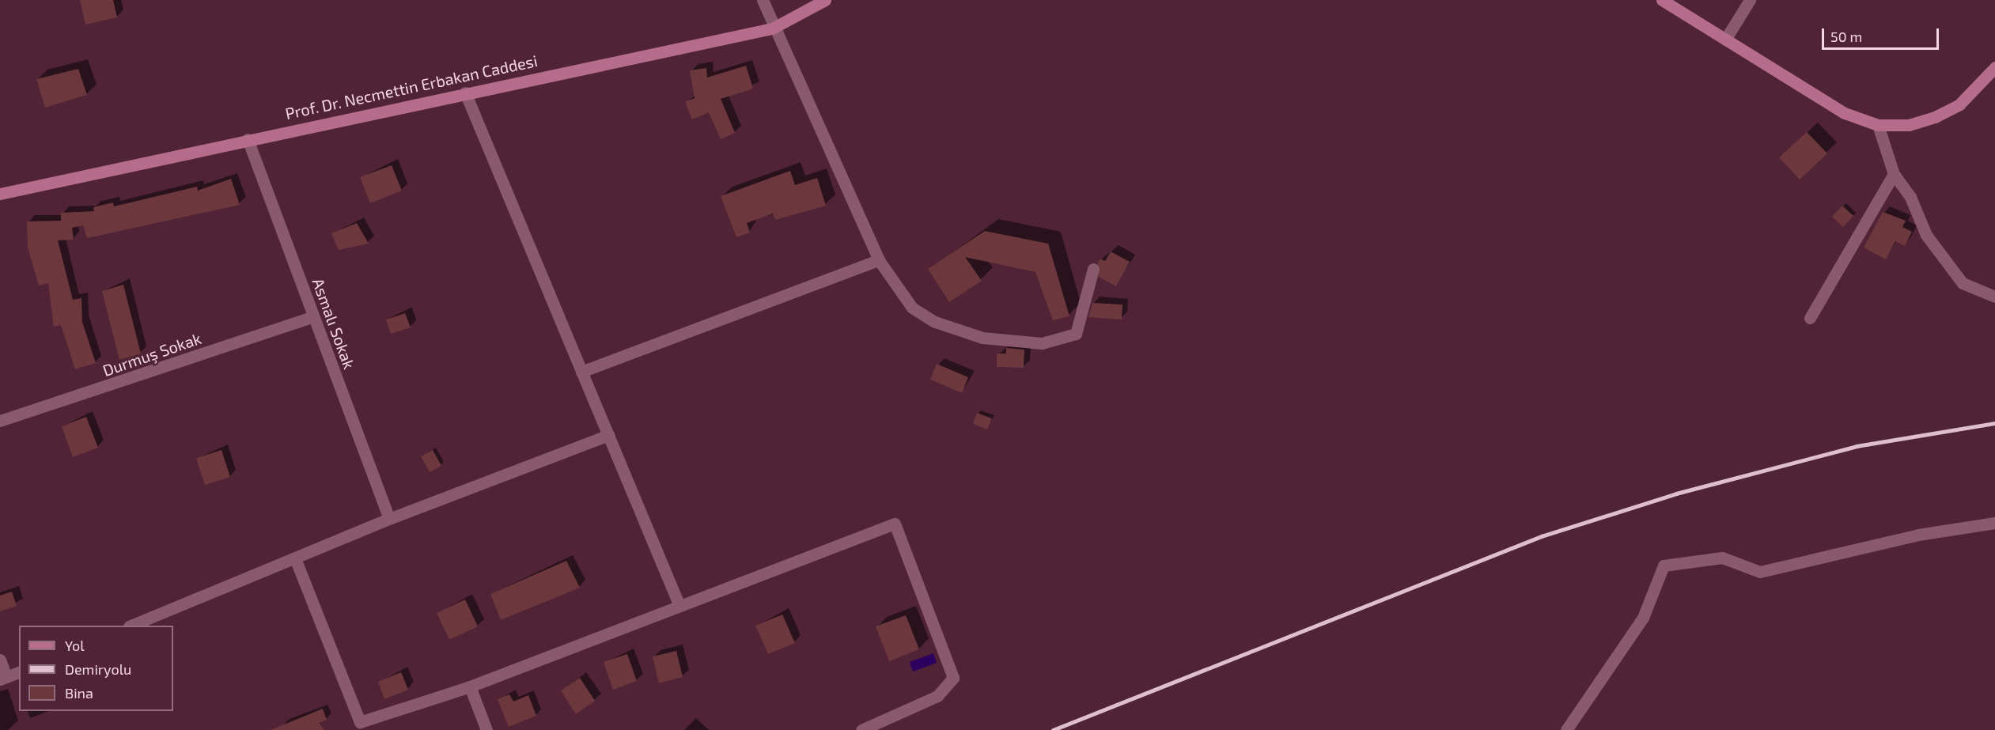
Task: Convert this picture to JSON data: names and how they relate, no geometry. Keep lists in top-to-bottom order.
{
  "streets": {
    "street": ["Prof. Dr. Necmettin Erbakan Caddesi", "Asmalı Sokak", "Durmuş Sokak"]
  },
  "crossings": [
    ["Prof. Dr. Necmettin Erbakan Caddesi", "Asmalı Sokak"],
    ["Asmalı Sokak", "Durmuş Sokak"]
  ],
  "legend": ["Yol", "Demiryolu", "Bina"],
  "scale_bar": "50 m"
}
